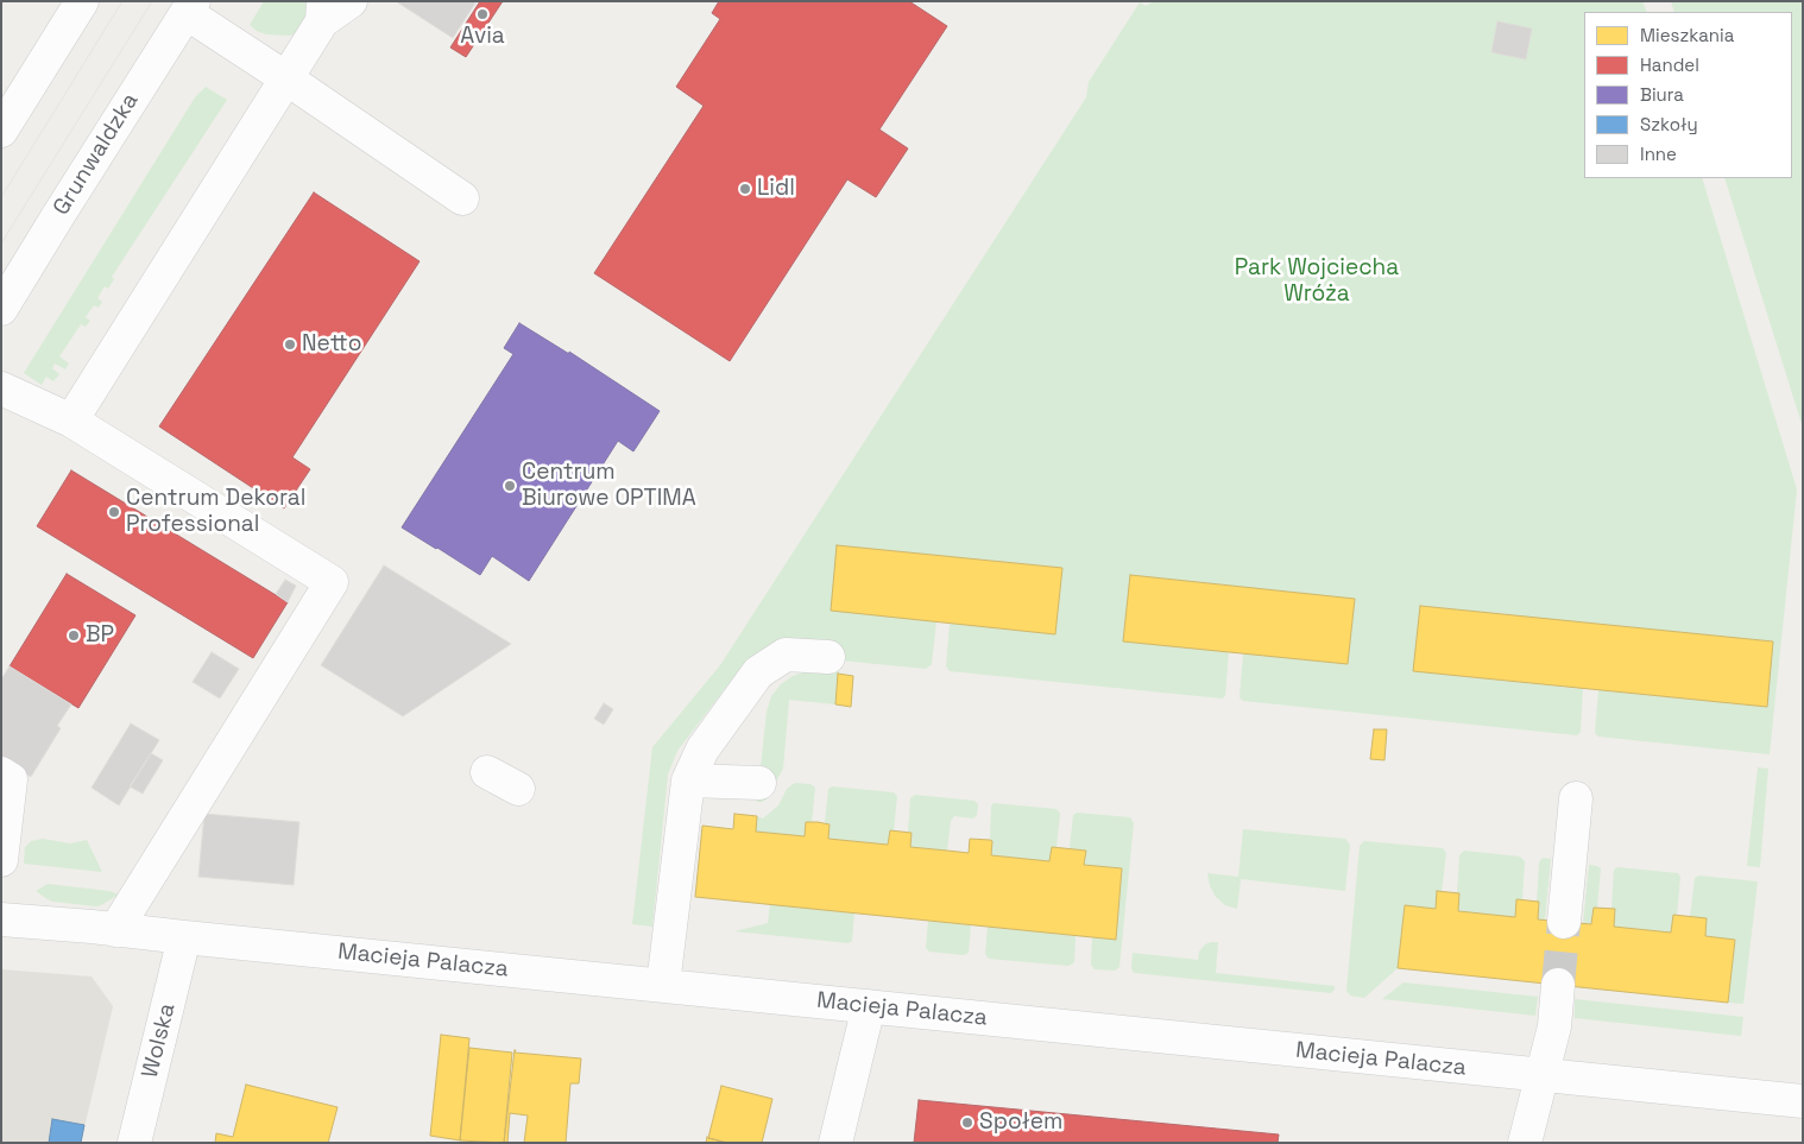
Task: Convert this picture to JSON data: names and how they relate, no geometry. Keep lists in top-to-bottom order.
{
  "streets": {
    "street": ["Grunwaldzka", "Macieja Palacza", "Wolska"]
  },
  "crossings": [
    ["Macieja Palacza", "Wolska"]
  ],
  "parks": ["Park Wojciecha Wróża"],
  "places": [
    "Avia",
    "Lidl",
    "Netto",
    "Centrum Biurowe OPTIMA",
    "Centrum Dekoral Professional",
    "BP",
    "Społem"
  ],
  "legend": [
    "Mieszkania",
    "Handel",
    "Biura",
    "Szkoły",
    "Inne"
  ]
}
